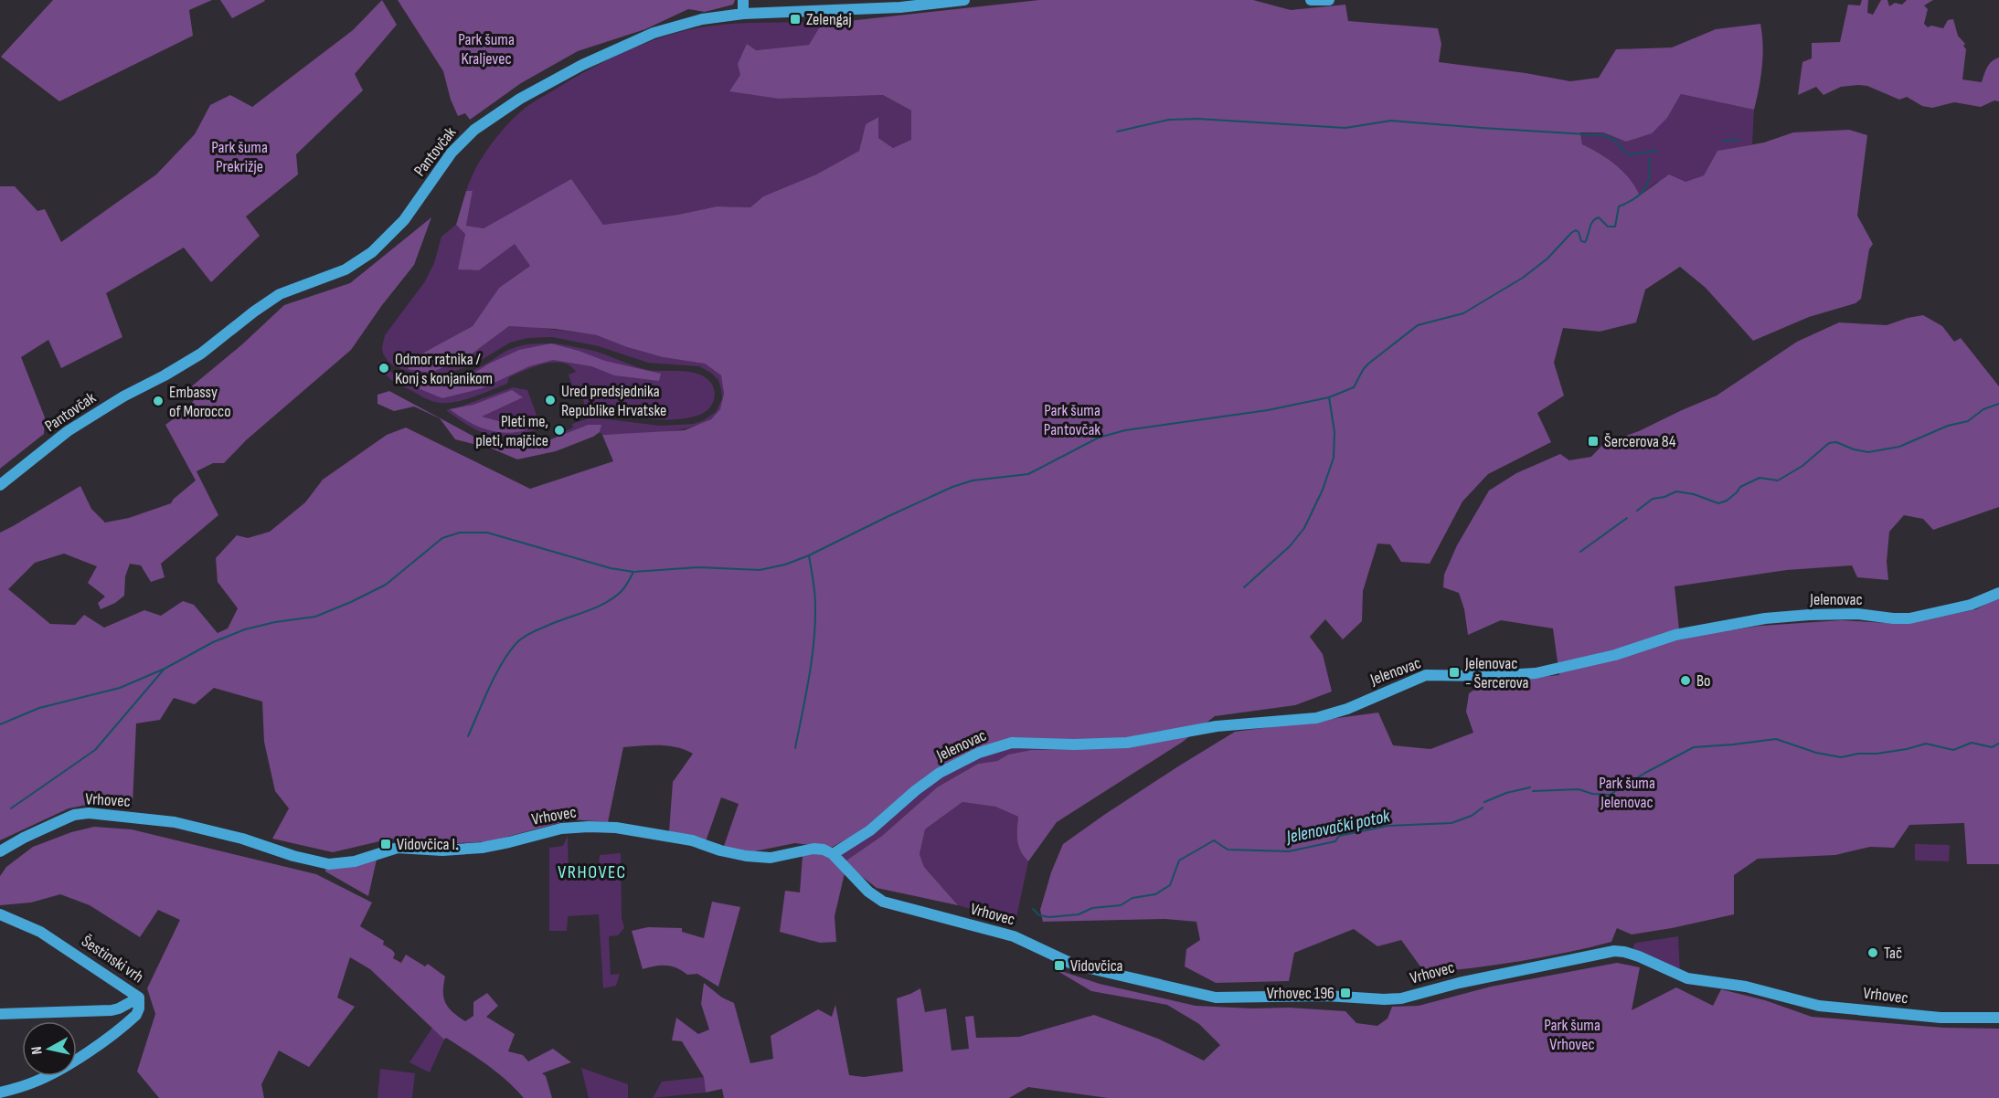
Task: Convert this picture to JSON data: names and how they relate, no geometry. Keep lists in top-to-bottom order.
{
  "streets": {
    "street": [
      "Pantovčak",
      "Jelenovac",
      "Vrhovec",
      "Šestinski vrh"
    ]
  },
  "crossings": [
    ["Jelenovac", "Vrhovec"]
  ],
  "districts": ["VRHOVEC"],
  "water": ["Jelenovački potok"],
  "parks": [
    "Park šuma Kraljevec",
    "Park šuma Prekrižje",
    "Park šuma Pantovčak",
    "Park šuma Jelenovac",
    "Park šuma Vrhovec"
  ],
  "places": {
    "transit": [
      "Zelengaj",
      "Šercerova 84",
      "Jelenovac - Šercerova",
      "Vidovčica I.",
      "Vidovčica",
      "Vrhovec 196"
    ],
    "other": [
      "Odmor ratnika / Konj s konjanikom",
      "Ured predsjednika Republike Hrvatske",
      "Embassy of Morocco",
      "Pleti me, pleti, majčice",
      "Bo",
      "Tač"
    ]
  },
  "north": "left"
}
